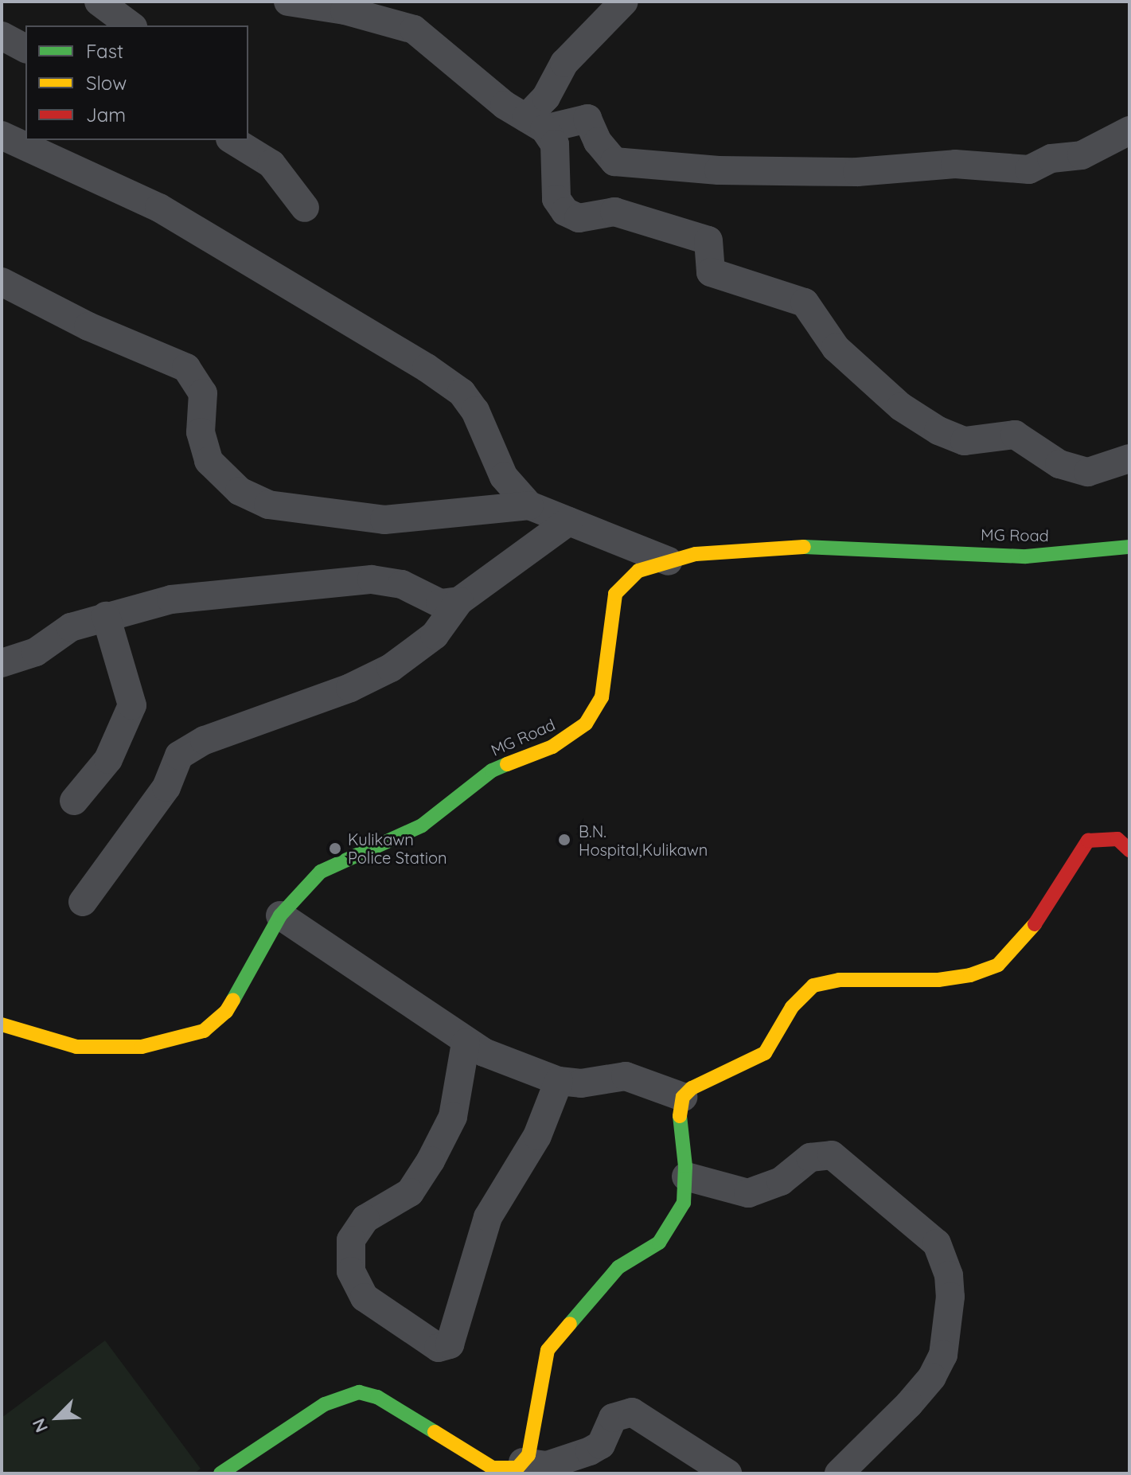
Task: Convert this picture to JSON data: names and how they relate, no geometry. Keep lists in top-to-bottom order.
{
  "streets": {
    "main road": ["MG Road"]
  },
  "places": ["B.N. Hospital,Kulikawn", "Kulikawn Police Station"],
  "legend": ["Fast", "Slow", "Jam"],
  "north": "bottom left"
}
